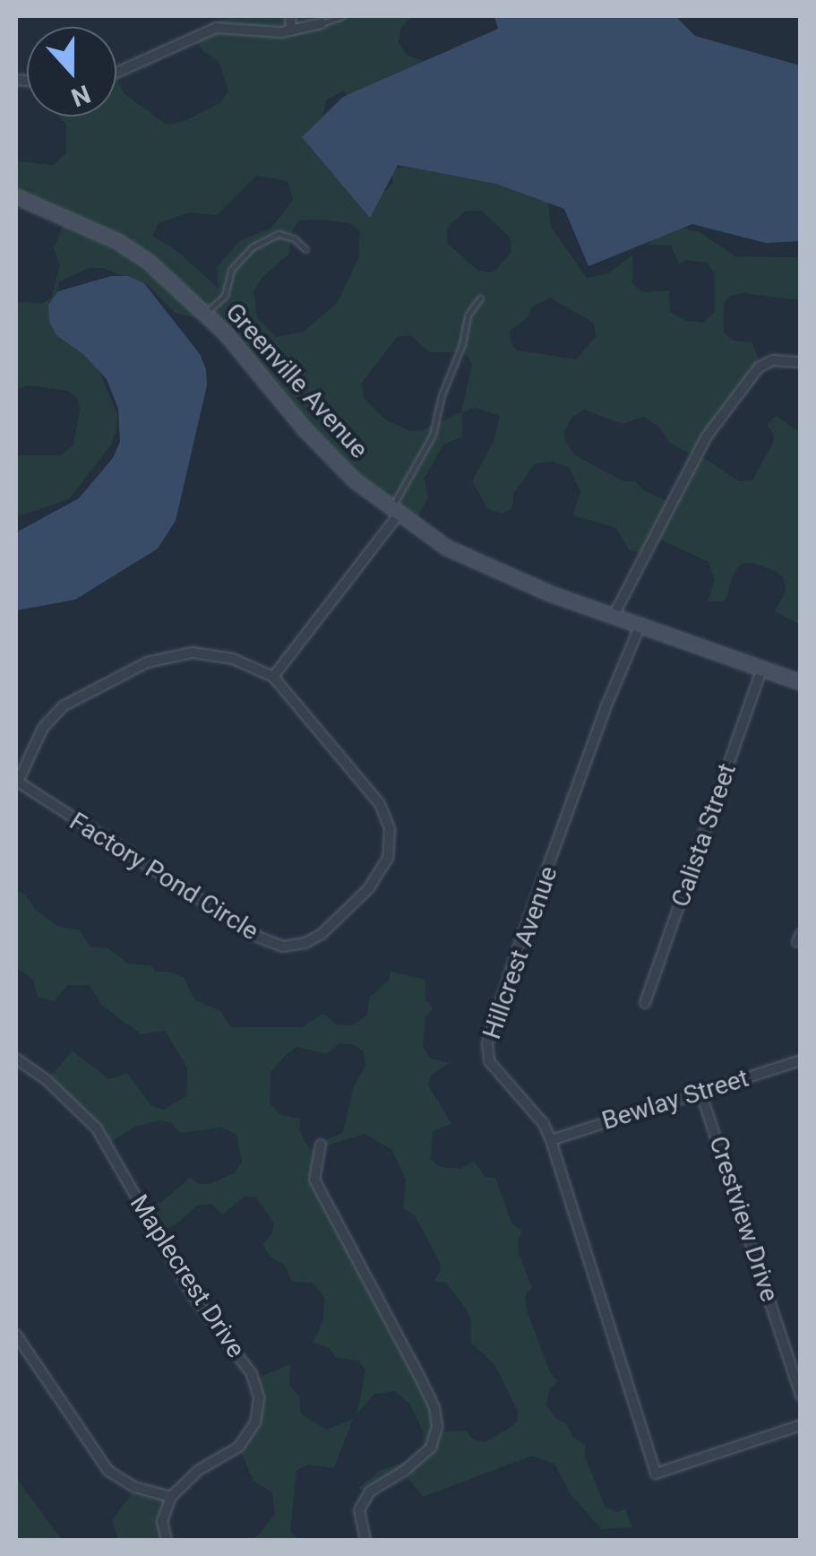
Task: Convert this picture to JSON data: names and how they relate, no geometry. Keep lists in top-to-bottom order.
{
  "streets": {
    "main road": ["Greenville Avenue"],
    "street": [
      "Calista Street",
      "Factory Pond Circle",
      "Hillcrest Avenue",
      "Bewlay Street",
      "Crestview Drive",
      "Maplecrest Drive"
    ]
  },
  "crossings": [
    ["Greenville Avenue", "Calista Street"],
    ["Greenville Avenue", "Hillcrest Avenue"],
    ["Hillcrest Avenue", "Bewlay Street"],
    ["Bewlay Street", "Crestview Drive"]
  ],
  "north": "bottom"
}
